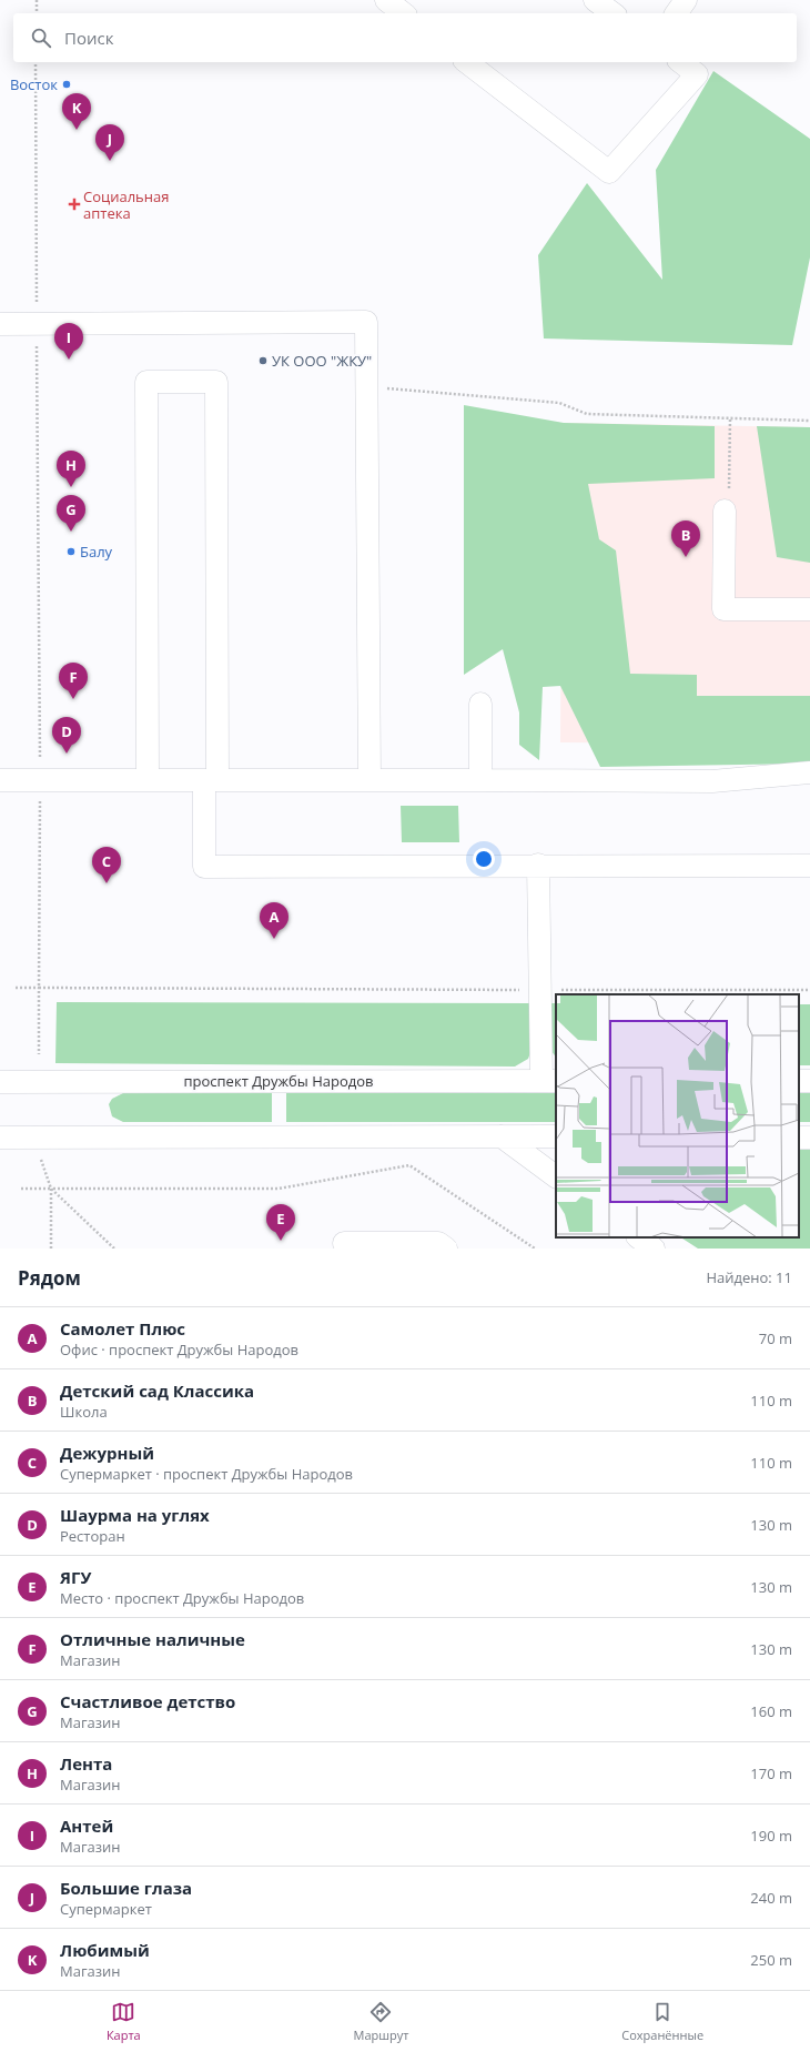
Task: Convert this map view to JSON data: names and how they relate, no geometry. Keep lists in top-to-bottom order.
{
  "streets": {
    "street": ["проспект Дружбы Народов"]
  },
  "places": {
    "other": ["Восток", "УК ООО \"ЖКУ\"", "Балу"],
    "health": ["Социальная аптека"]
  },
  "page": {
    "search": "Поиск",
    "pins": [
      "K",
      "J",
      "I",
      "H",
      "G",
      "B",
      "F",
      "D",
      "C",
      "A",
      "E"
    ],
    "heading": ["Рядом", "Найдено: 11"],
    "list": [
      {
        "mark": "A",
        "name": "Самолет Плюс",
        "note": "Офис · проспект Дружбы Народов",
        "value": "70 m"
      },
      {
        "mark": "B",
        "name": "Детский сад Классика",
        "note": "Школа",
        "value": "110 m"
      },
      {
        "mark": "C",
        "name": "Дежурный",
        "note": "Супермаркет · проспект Дружбы Народов",
        "value": "110 m"
      },
      {
        "mark": "D",
        "name": "Шаурма на углях",
        "note": "Ресторан",
        "value": "130 m"
      },
      {
        "mark": "E",
        "name": "ЯГУ",
        "note": "Место · проспект Дружбы Народов",
        "value": "130 m"
      },
      {
        "mark": "F",
        "name": "Отличные наличные",
        "note": "Магазин",
        "value": "130 m"
      },
      {
        "mark": "G",
        "name": "Счастливое детство",
        "note": "Магазин",
        "value": "160 m"
      },
      {
        "mark": "H",
        "name": "Лента",
        "note": "Магазин",
        "value": "170 m"
      },
      {
        "mark": "I",
        "name": "Антей",
        "note": "Магазин",
        "value": "190 m"
      },
      {
        "mark": "J",
        "name": "Большие глаза",
        "note": "Супермаркет",
        "value": "240 m"
      },
      {
        "mark": "K",
        "name": "Любимый",
        "note": "Магазин",
        "value": "250 m"
      }
    ],
    "nav": ["Карта", "Маршрут", "Сохранённые"]
  }
}
